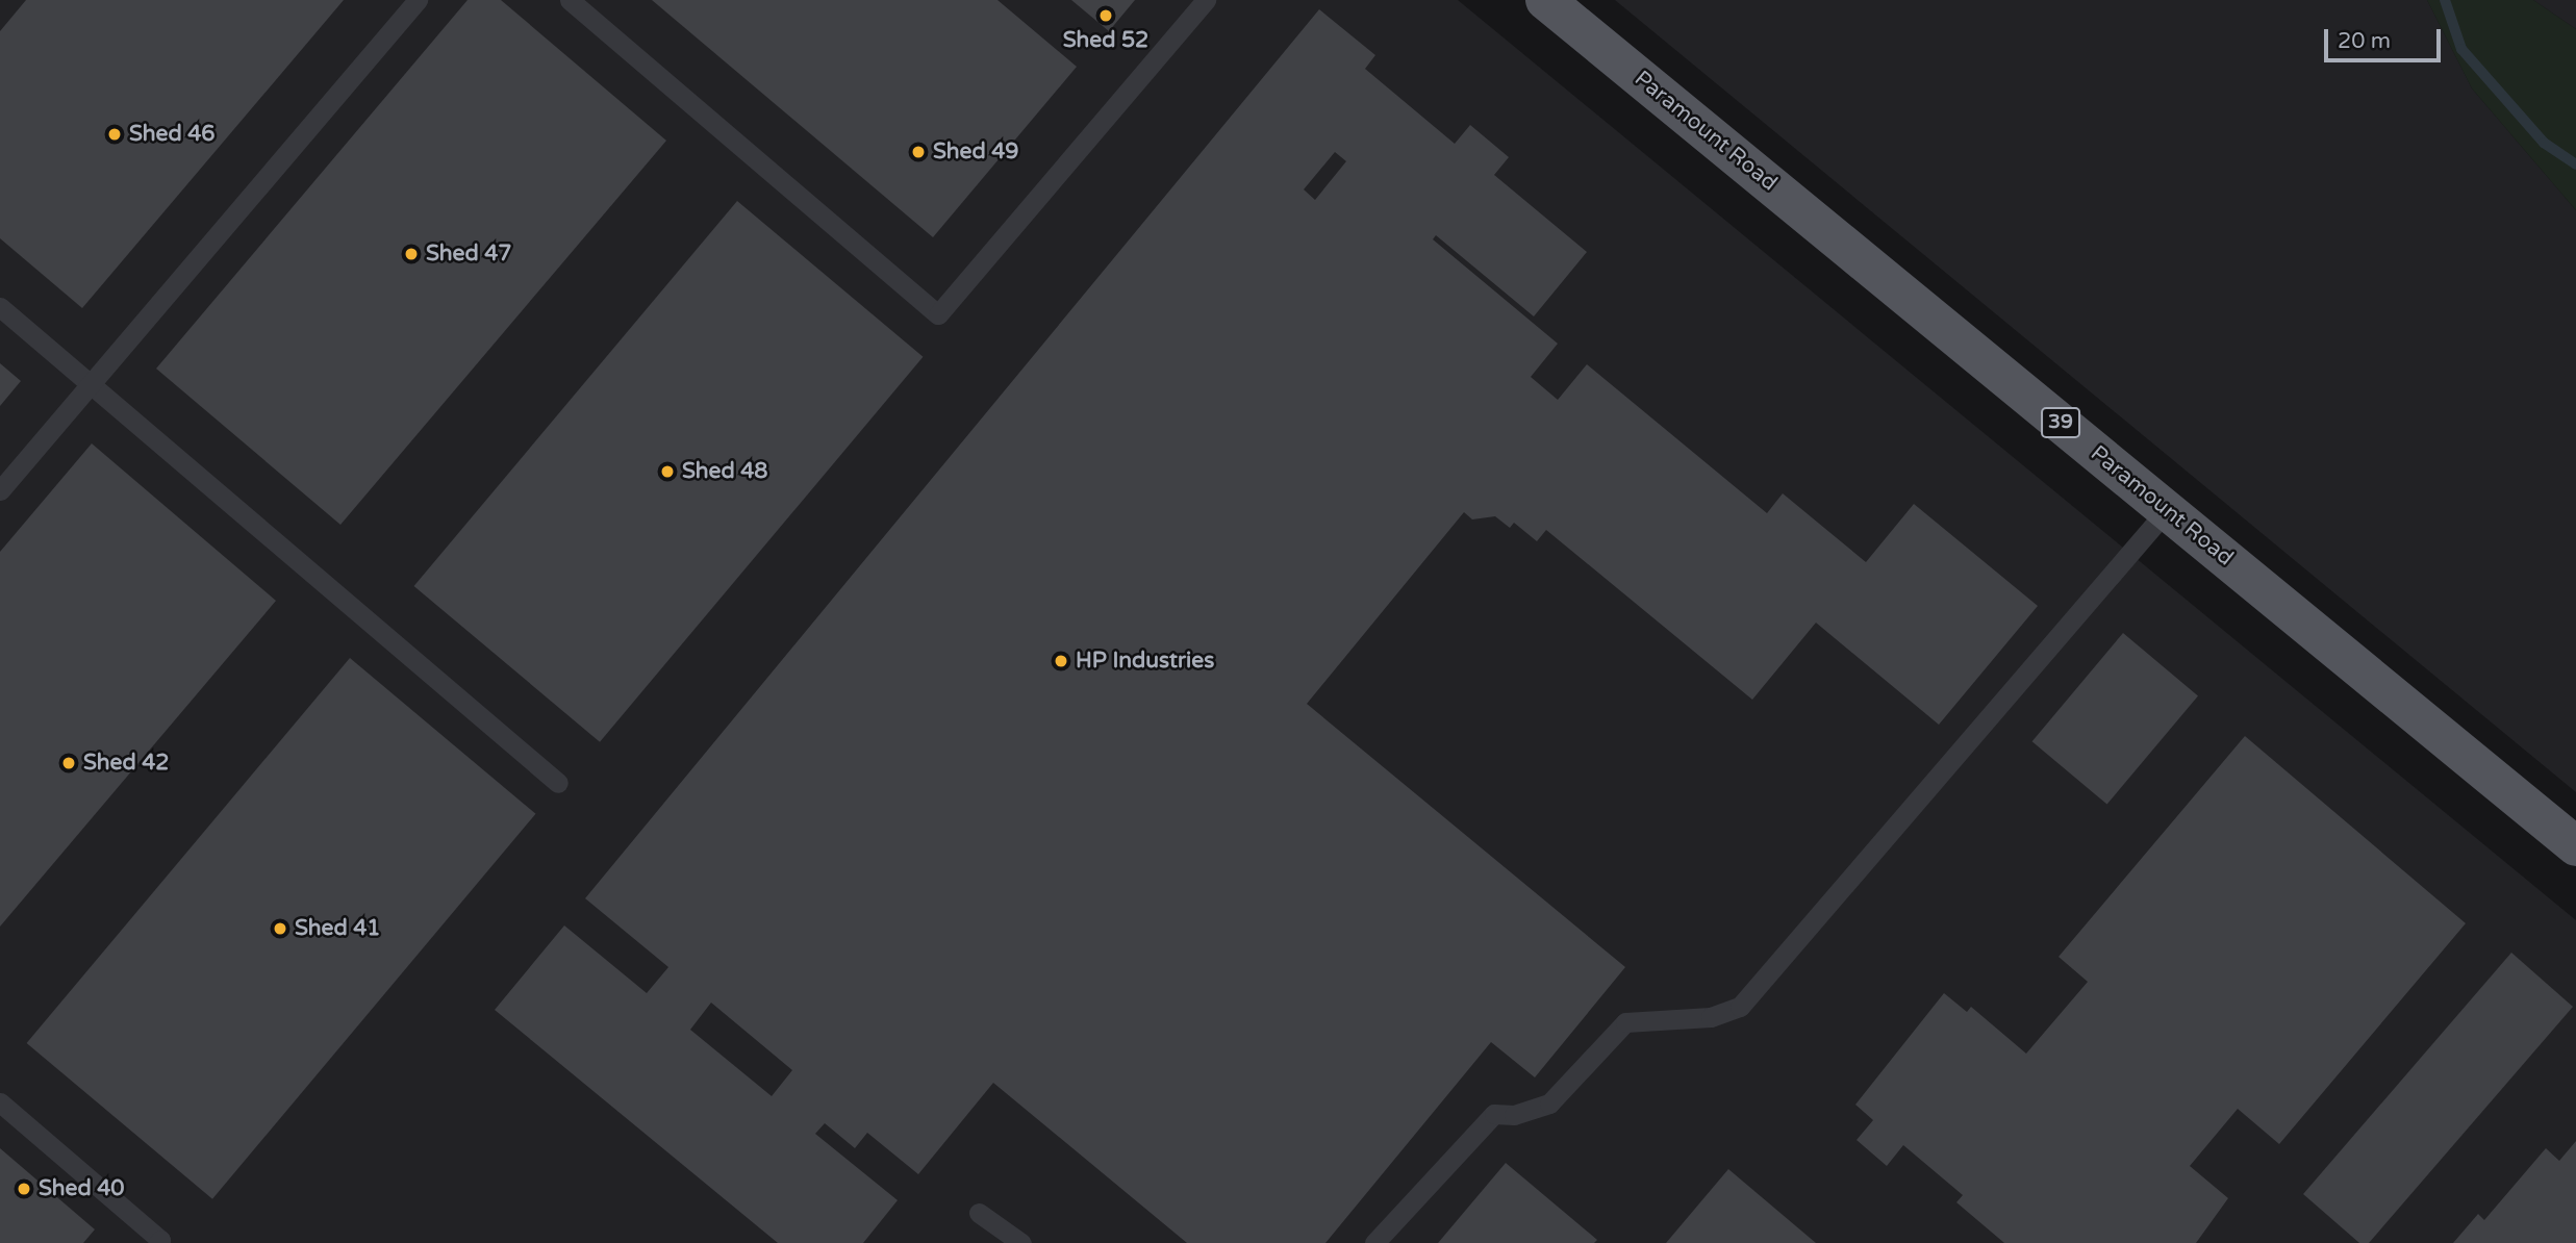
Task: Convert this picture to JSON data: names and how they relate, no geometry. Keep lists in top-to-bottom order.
{
  "streets": {
    "main road": ["Paramount Road", "39"]
  },
  "places": [
    "Shed 52",
    "Shed 46",
    "Shed 49",
    "Shed 47",
    "Shed 48",
    "HP Industries",
    "Shed 42",
    "Shed 41",
    "Shed 40"
  ],
  "scale_bar": "20 m"
}
